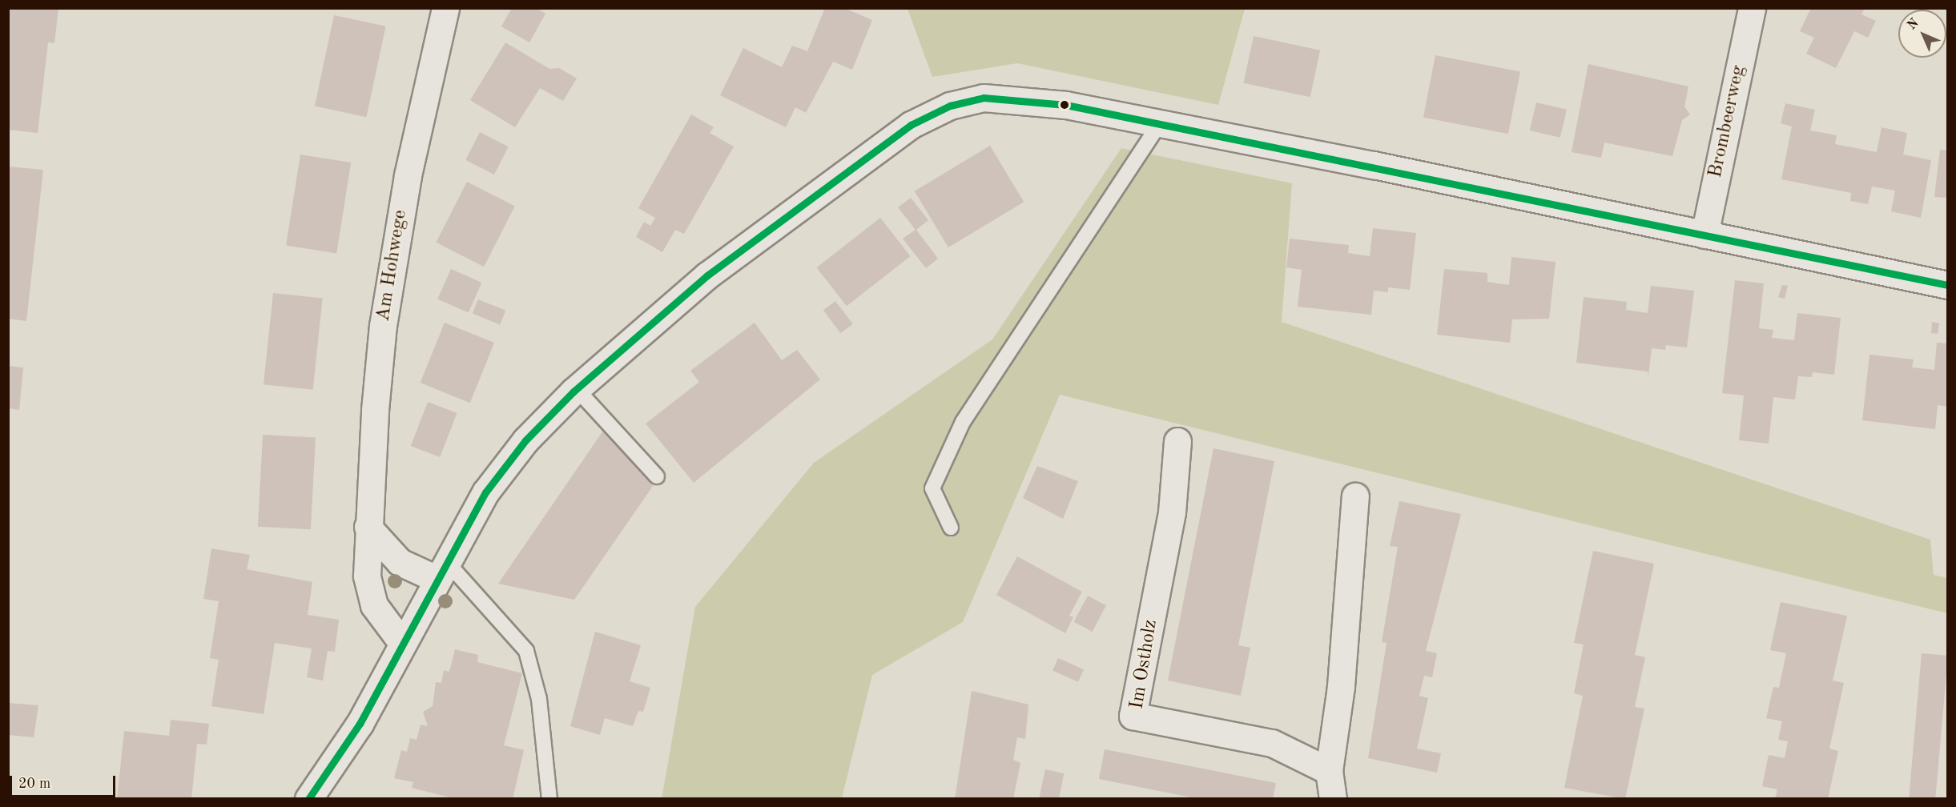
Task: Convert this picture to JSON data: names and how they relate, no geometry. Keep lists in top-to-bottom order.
{
  "streets": {
    "street": ["Brombeerweg", "Am Hohwege", "Im Ostholz"]
  },
  "scale_bar": "20 m",
  "north": "top left"
}
